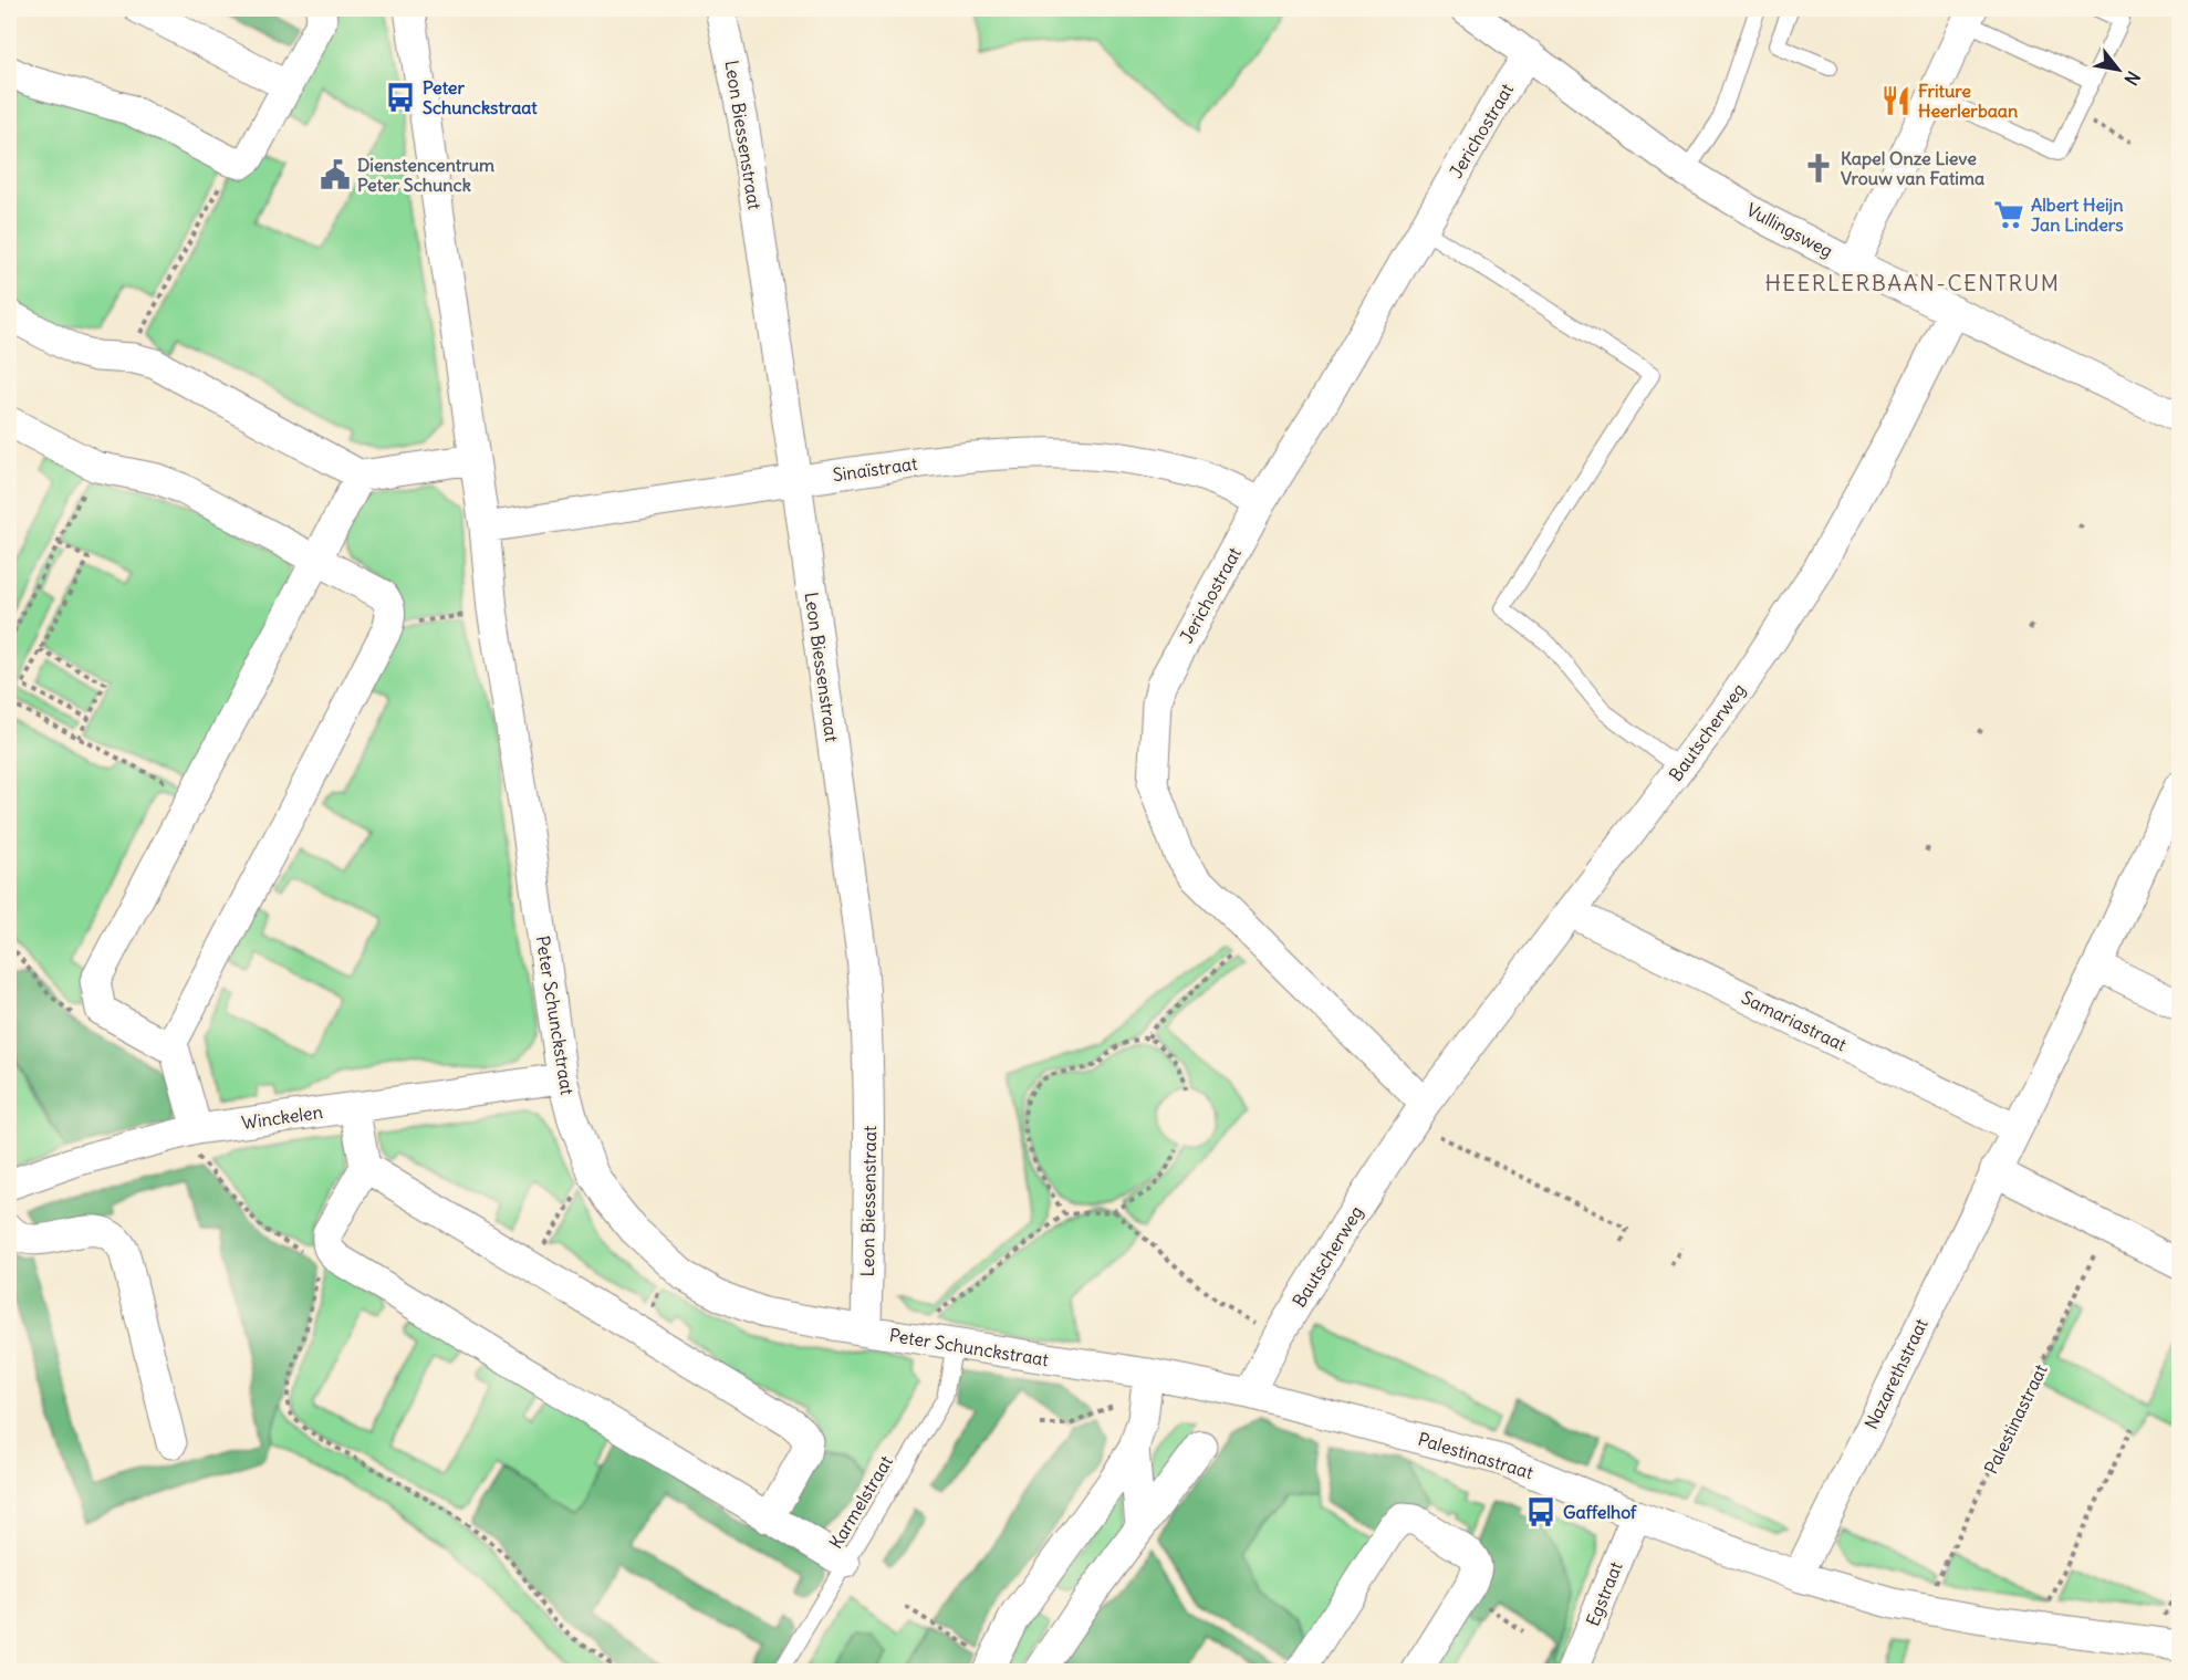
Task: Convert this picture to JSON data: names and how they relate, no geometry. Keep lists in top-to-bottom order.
{
  "streets": {
    "street": [
      "Jerichostraat",
      "Leon Biessenstraat",
      "Vullingsweg",
      "Sinaïstraat",
      "Bautscherweg",
      "Peter Schunckstraat",
      "Samariastraat",
      "Winckelen",
      "Nazarethstraat",
      "Palestinastraat",
      "Egstraat"
    ],
    "lane": ["Karmelstraat"]
  },
  "crossings": [
    ["Jerichostraat", "Vullingsweg"],
    ["Jerichostraat", "Sinaïstraat"],
    ["Jerichostraat", "Bautscherweg"],
    ["Leon Biessenstraat", "Sinaïstraat"],
    ["Leon Biessenstraat", "Peter Schunckstraat"],
    ["Vullingsweg", "Bautscherweg"],
    ["Sinaïstraat", "Peter Schunckstraat"],
    ["Bautscherweg", "Peter Schunckstraat"],
    ["Bautscherweg", "Samariastraat"],
    ["Bautscherweg", "Palestinastraat"],
    ["Peter Schunckstraat", "Winckelen"],
    ["Peter Schunckstraat", "Palestinastraat"],
    ["Peter Schunckstraat", "Karmelstraat"],
    ["Samariastraat", "Nazarethstraat"],
    ["Nazarethstraat", "Palestinastraat"],
    ["Palestinastraat", "Egstraat"]
  ],
  "districts": ["HEERLERBAAN-CENTRUM"],
  "places": {
    "bus stop": ["Peter Schunckstraat", "Gaffelhof"],
    "restaurant": ["Friture Heerlerbaan"],
    "church": ["Kapel Onze Lieve Vrouw van Fatima"],
    "public building": ["Dienstencentrum Peter Schunck"],
    "supermarket": ["Albert Heijn Jan Linders"]
  },
  "north": "bottom right"
}
